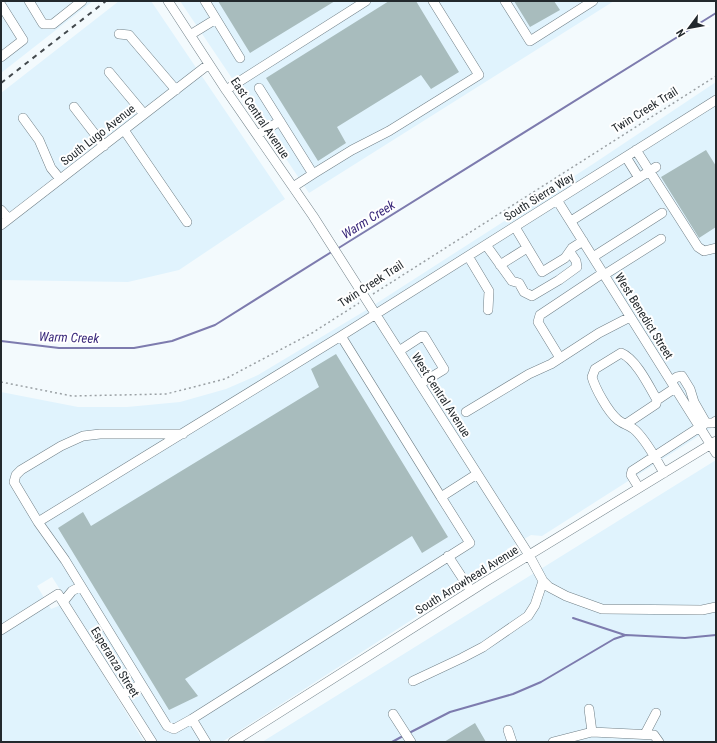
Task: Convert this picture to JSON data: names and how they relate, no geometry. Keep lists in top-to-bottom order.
{
  "streets": {
    "street": [
      "East Central Avenue",
      "South Lugo Avenue",
      "South Sierra Way",
      "West Benedict Street",
      "West Central Avenue",
      "South Arrowhead Avenue",
      "Esperanza Street"
    ],
    "path": ["Twin Creek Trail"]
  },
  "crossings": [
    ["Twin Creek Trail", "West Central Avenue"],
    ["East Central Avenue", "South Lugo Avenue"],
    ["East Central Avenue", "West Central Avenue"],
    ["South Sierra Way", "West Benedict Street"],
    ["South Sierra Way", "West Central Avenue"],
    ["West Benedict Street", "South Arrowhead Avenue"],
    ["West Central Avenue", "South Arrowhead Avenue"]
  ],
  "water": ["Warm Creek"],
  "north": "bottom left"
}
